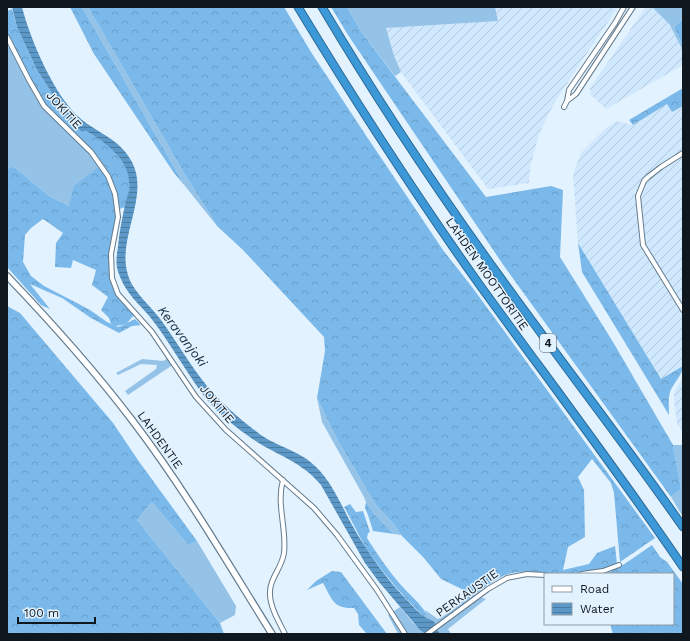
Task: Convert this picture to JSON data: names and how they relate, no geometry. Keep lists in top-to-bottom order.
{
  "streets": {
    "highway": ["LAHDEN MOOTTORITIE", "4"],
    "main road": ["LAHDENTIE"],
    "street": ["JOKITIE", "PERKAUSTIE"]
  },
  "water": ["Keravanjoki"],
  "legend": ["Road", "Water"],
  "scale_bar": "100 m"
}
